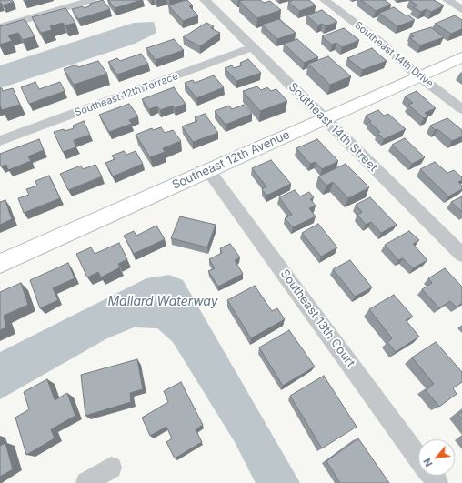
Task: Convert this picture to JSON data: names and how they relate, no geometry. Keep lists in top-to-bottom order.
{
  "streets": {
    "street": [
      "Southeast 14th Drive",
      "Southeast 12th Terrace",
      "Southeast 14th Street",
      "Southeast 12th Avenue",
      "Southeast 13th Court"
    ]
  },
  "crossings": [
    ["Southeast 14th Drive", "Southeast 12th Avenue"],
    ["Southeast 12th Terrace", "Southeast 14th Street"],
    ["Southeast 14th Street", "Southeast 12th Avenue"],
    ["Southeast 12th Avenue", "Southeast 13th Court"]
  ],
  "water": ["Mallard Waterway"],
  "north": "bottom left"
}
